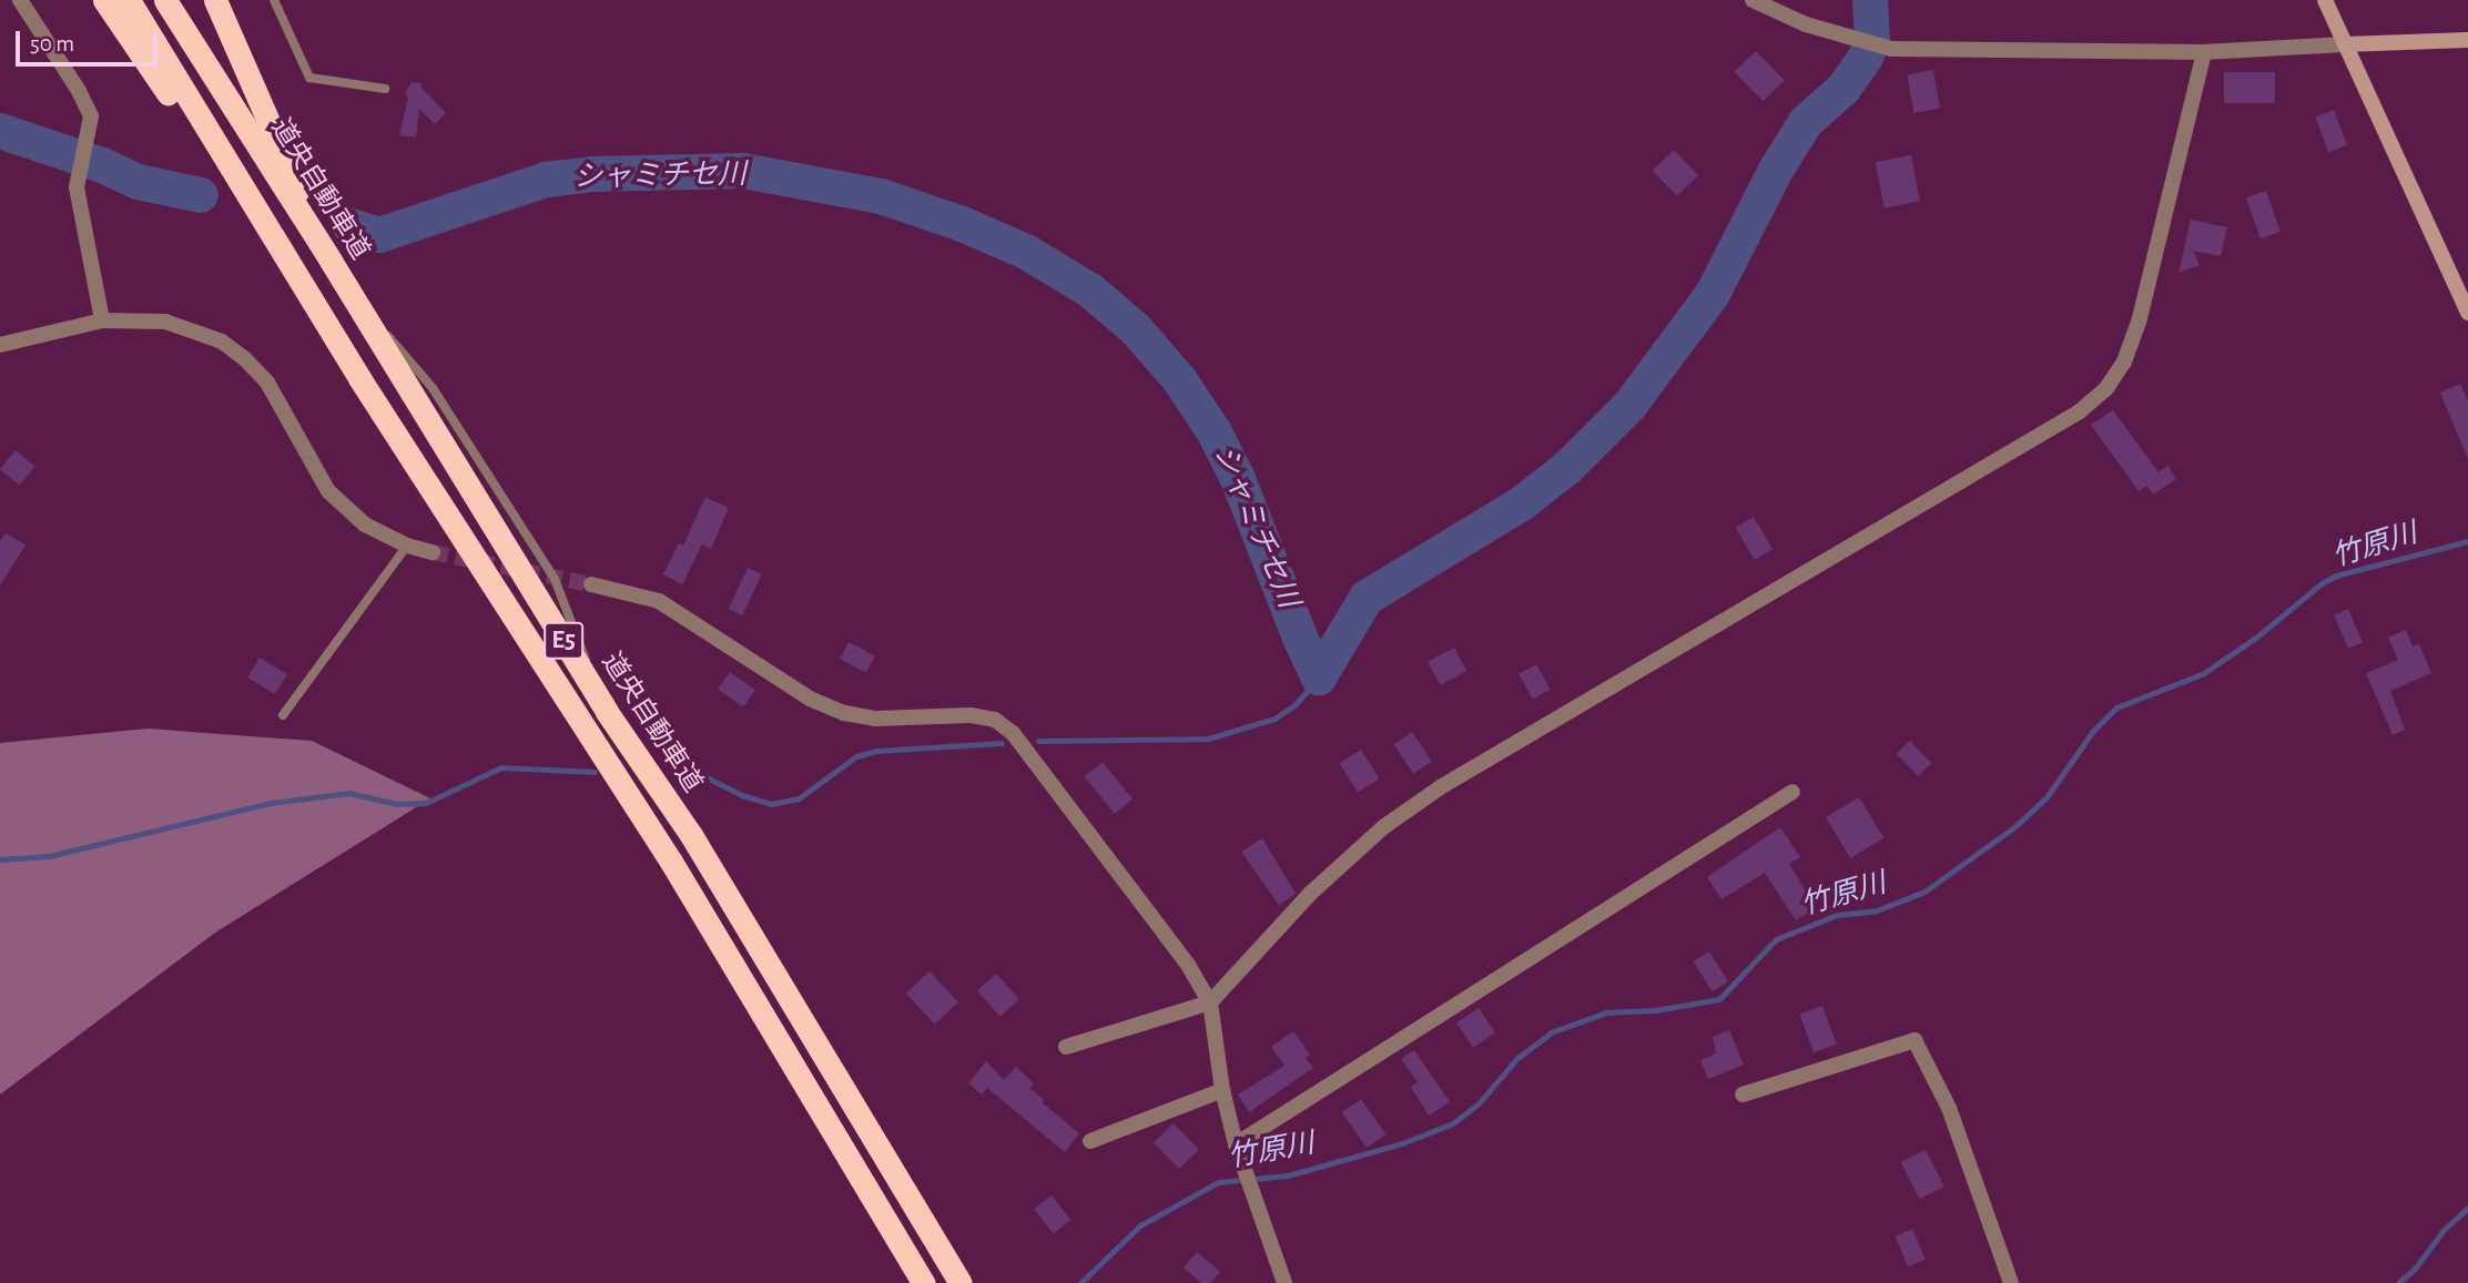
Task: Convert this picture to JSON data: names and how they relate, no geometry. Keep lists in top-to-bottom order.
{
  "streets": {
    "highway": ["道央自動車道", "E5"]
  },
  "water": ["シャミチセ川", "竹原川"],
  "scale_bar": "50 m"
}
